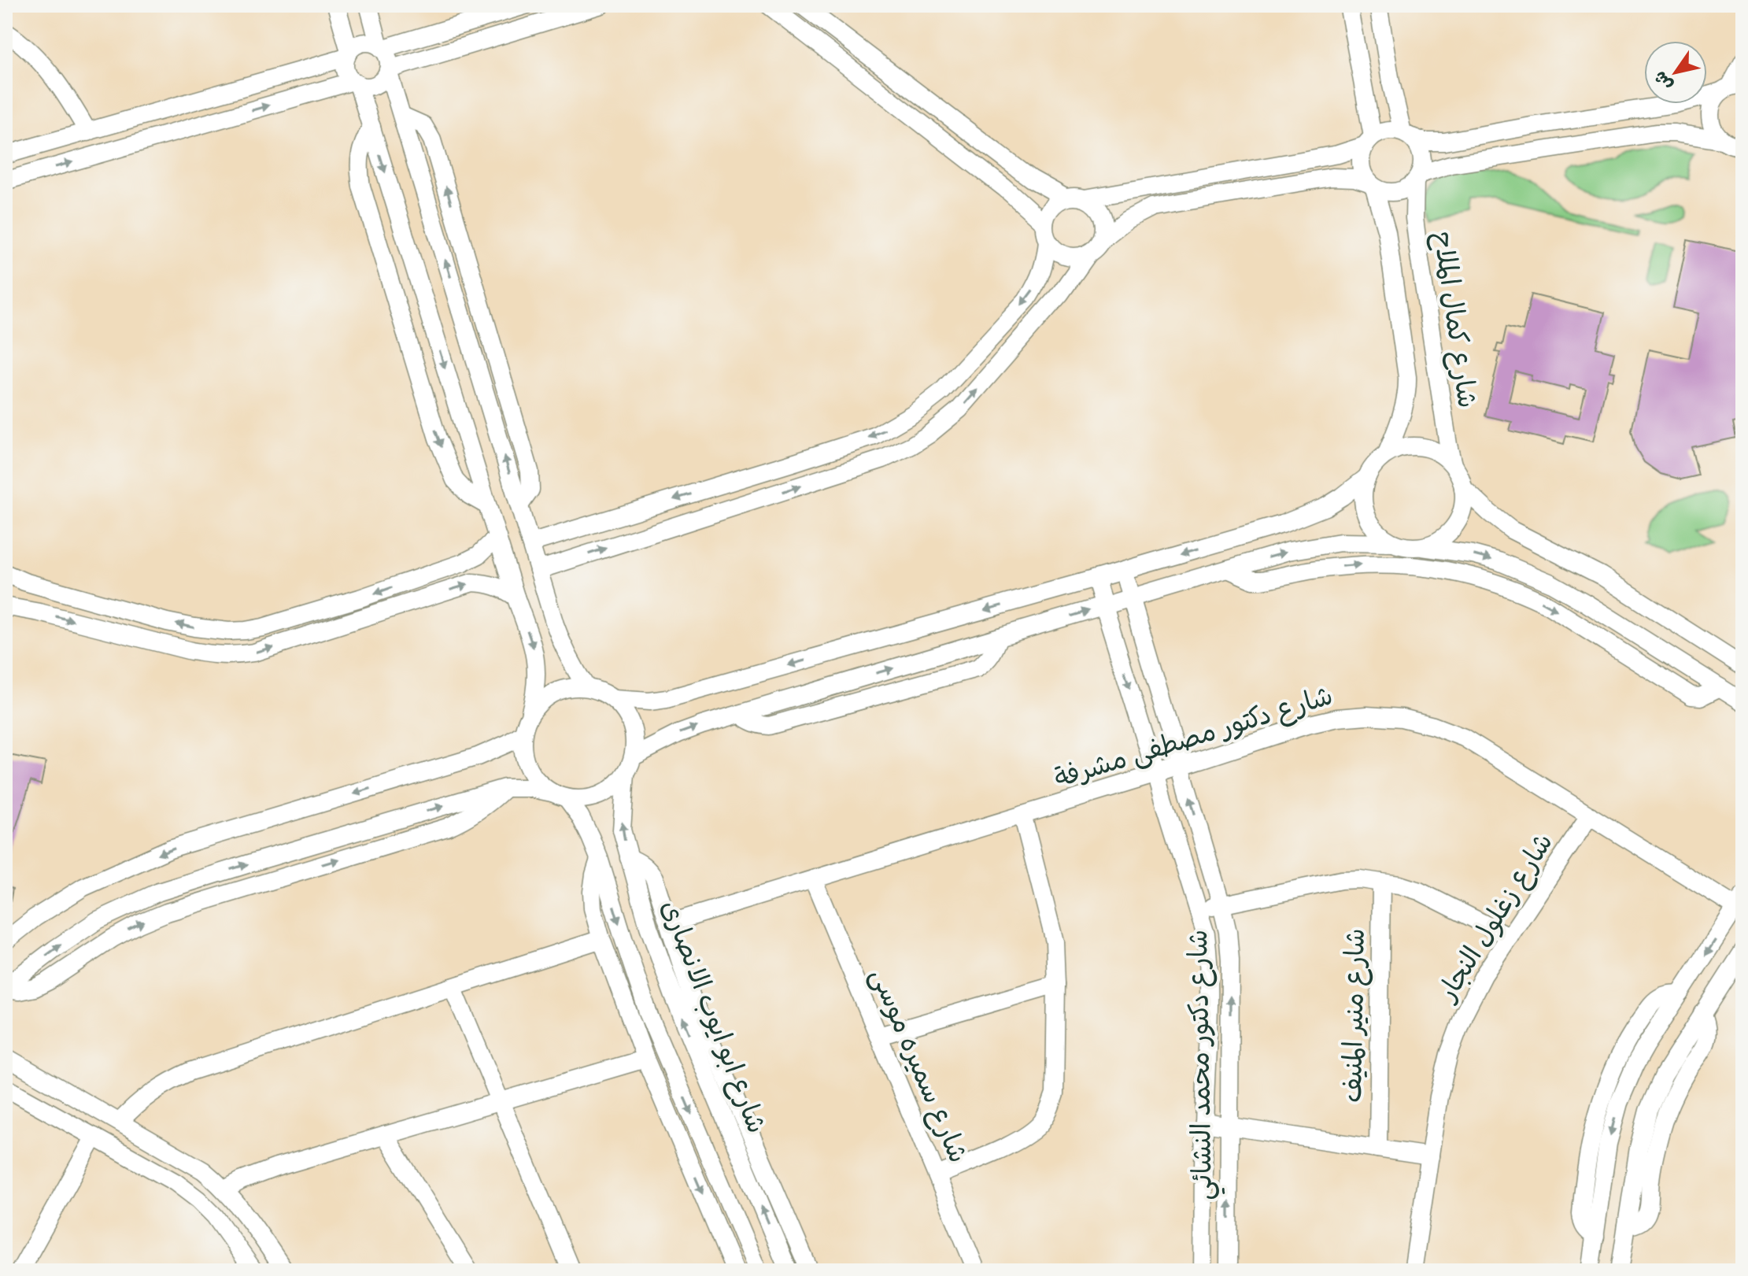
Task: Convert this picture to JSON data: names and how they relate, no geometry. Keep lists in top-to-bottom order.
{
  "streets": {
    "street": [
      "شارع كمال الملاح",
      "شارع دكتور مصطفى مشرفة",
      "شارع زغلول النجار",
      "شارع منير المنيف",
      "شارع ابو ايوب الانصارى",
      "شارع سميره موسى",
      "شارع دكتور محمد النشائي"
    ]
  },
  "crossings": [
    ["شارع دكتور مصطفى مشرفة", "شارع زغلول النجار"],
    ["شارع دكتور مصطفى مشرفة", "شارع سميره موسى"],
    ["شارع دكتور مصطفى مشرفة", "شارع دكتور محمد النشائي"]
  ],
  "north": "bottom left"
}
